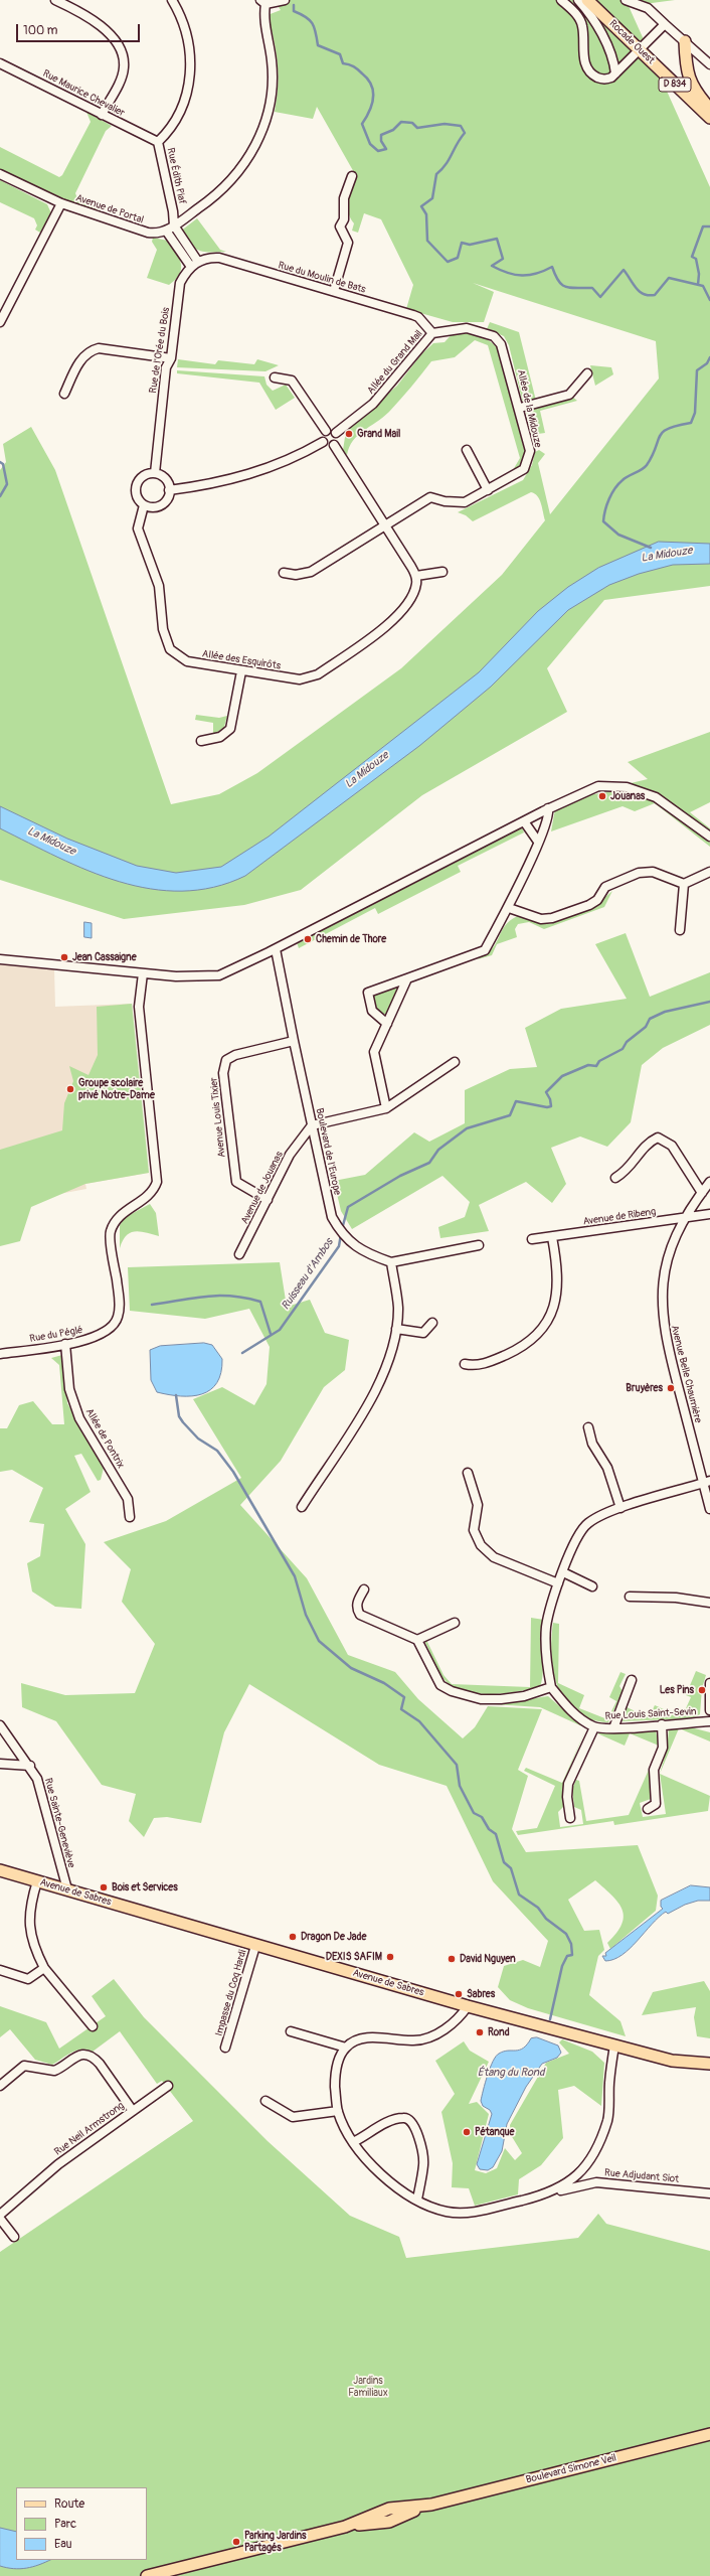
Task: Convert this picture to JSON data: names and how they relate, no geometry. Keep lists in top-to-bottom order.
{
  "streets": {
    "main road": [
      "Rocade Ouest",
      "D 834",
      "Avenue de Sabres",
      "Boulevard Simone Veil"
    ],
    "street": [
      "Rue Maurice Chevalier",
      "Rue Édith Piaf",
      "Avenue de Portal",
      "Rue du Moulin de Bats",
      "Rue de l'Orée du Bois",
      "Allée du Grand Mail",
      "Allée de la Midouze",
      "Allée des Esquirôts",
      "Avenue Louis Tixier",
      "Boulevard de l'Europe",
      "Avenue de Jouanas",
      "Avenue de Ribeng",
      "Rue du Péglé",
      "Avenue Belle Chaumière",
      "Allée de Pontrix",
      "Rue Louis Saint-Sevin",
      "Rue Sainte-Geneviève",
      "Impasse du Coq Hardi",
      "Rue Neil Armstrong",
      "Rue Adjudant Siot"
    ]
  },
  "crossings": [
    ["Rue Maurice Chevalier", "Rue Édith Piaf"],
    ["Rue Édith Piaf", "Avenue de Portal"],
    ["Rue du Moulin de Bats", "Rue de l'Orée du Bois"],
    ["Rue du Moulin de Bats", "Allée du Grand Mail"],
    ["Rue du Moulin de Bats", "Allée de la Midouze"],
    ["Rue de l'Orée du Bois", "Allée des Esquirôts"],
    ["Allée du Grand Mail", "Allée de la Midouze"],
    ["Avenue Louis Tixier", "Boulevard de l'Europe"],
    ["Avenue Louis Tixier", "Avenue de Jouanas"],
    ["Boulevard de l'Europe", "Avenue de Jouanas"],
    ["Avenue de Ribeng", "Avenue Belle Chaumière"],
    ["Rue du Péglé", "Allée de Pontrix"],
    ["Rue Sainte-Geneviève", "Avenue de Sabres"],
    ["Avenue de Sabres", "Impasse du Coq Hardi"]
  ],
  "water": ["La Midouze", "Ruisseau d'Ambos", "Étang du Rond"],
  "parks": ["Jardins Familiaux"],
  "places": [
    "Grand Mail",
    "Jouanas",
    "Chemin de Thore",
    "Jean Cassaigne",
    "Groupe scolaire privé Notre-Dame",
    "Bruyères",
    "Les Pins",
    "Bois et Services",
    "Dragon De Jade",
    "DEXIS SAFIM",
    "David Nguyen",
    "Sabres",
    "Rond",
    "Pétanque",
    "Parking Jardins Partagés"
  ],
  "legend": ["Route", "Parc", "Eau"],
  "scale_bar": "100 m"
}
